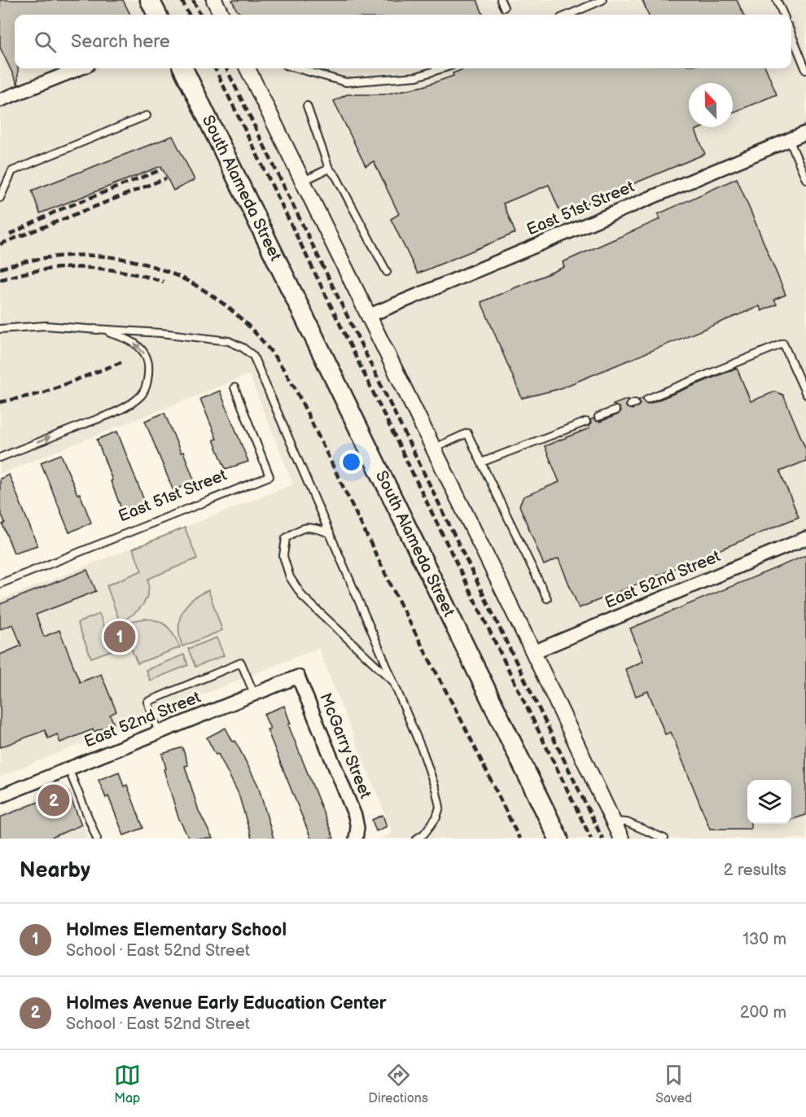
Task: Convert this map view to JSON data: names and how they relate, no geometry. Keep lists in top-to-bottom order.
{
  "streets": {
    "main road": ["South Alameda Street"],
    "street": ["East 51st Street", "East 52nd Street", "McGarry Street"]
  },
  "crossings": [
    ["East 52nd Street", "McGarry Street"]
  ],
  "north": "top",
  "page": {
    "search": "Search here",
    "pins": ["1", "2"],
    "heading": ["Nearby", "2 results"],
    "list": [
      {
        "mark": "1",
        "name": "Holmes Elementary School",
        "note": "School · East 52nd Street",
        "value": "130 m"
      },
      {
        "mark": "2",
        "name": "Holmes Avenue Early Education Center",
        "note": "School · East 52nd Street",
        "value": "200 m"
      }
    ],
    "nav": ["Map", "Directions", "Saved"]
  }
}
